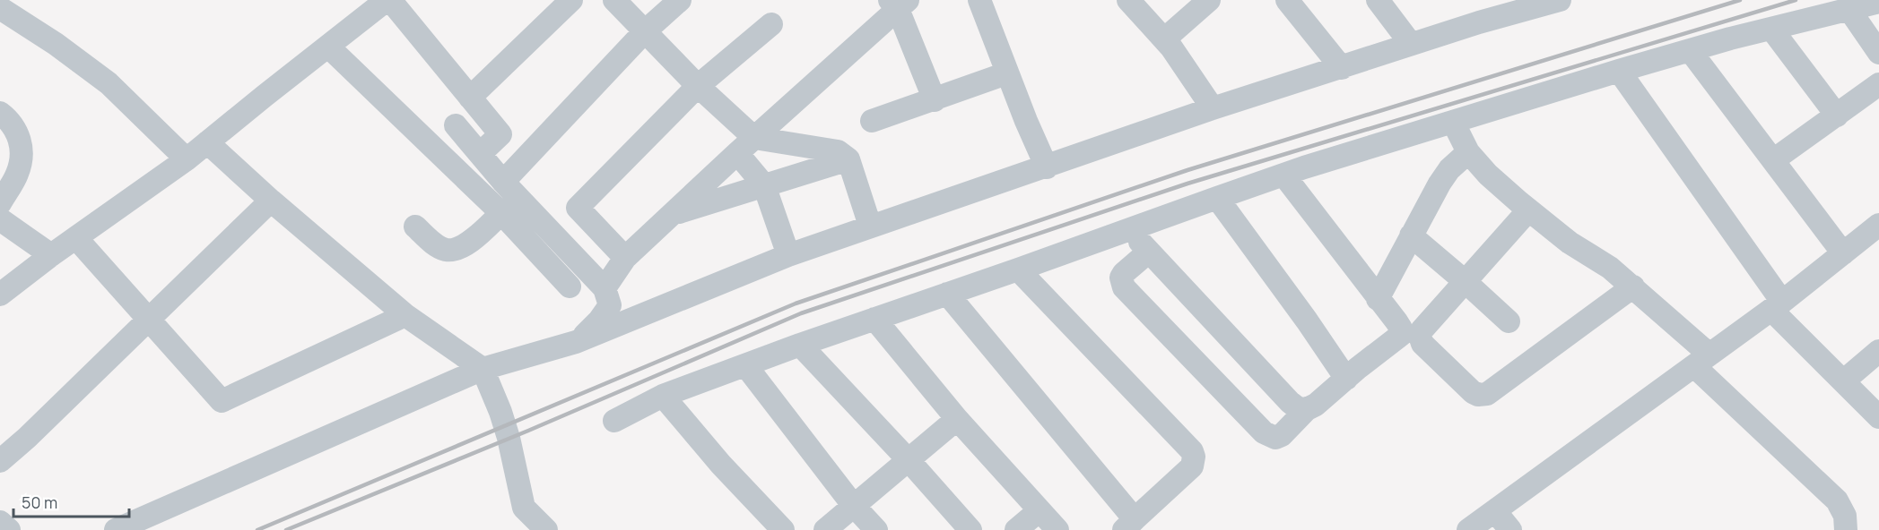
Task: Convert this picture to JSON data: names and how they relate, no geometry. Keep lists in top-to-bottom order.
{
  "scale_bar": "50 m"
}
